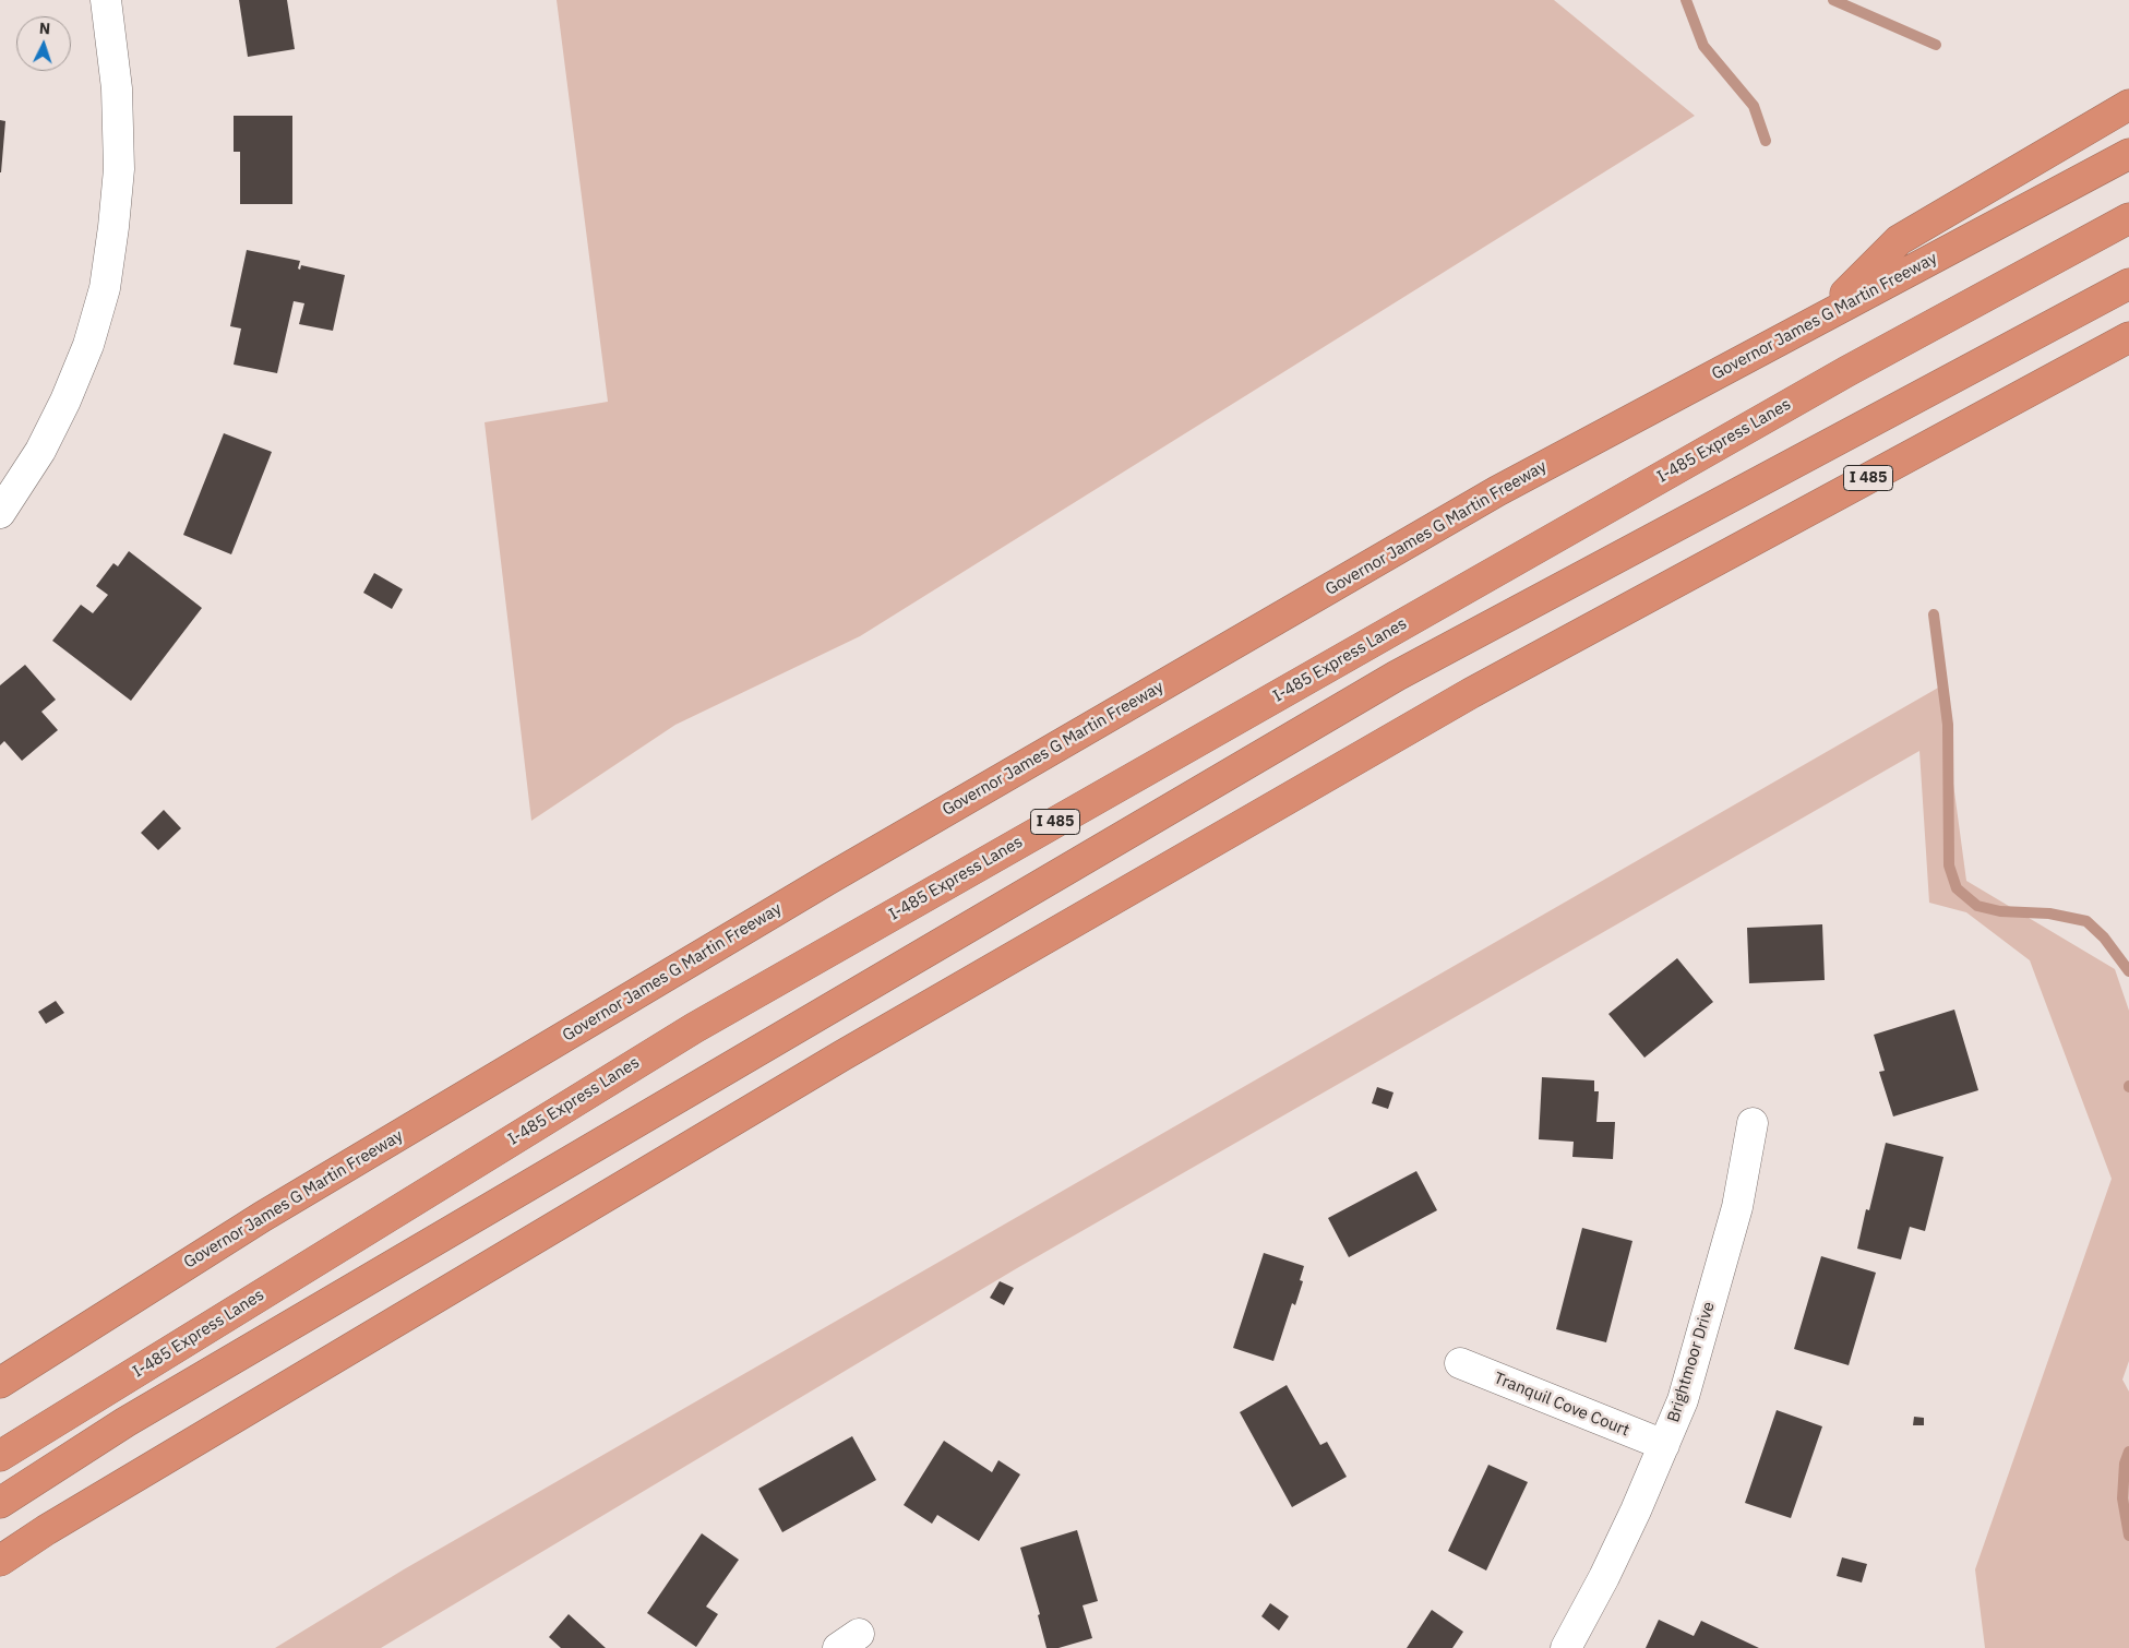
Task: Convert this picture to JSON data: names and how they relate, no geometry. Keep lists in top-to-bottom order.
{
  "streets": {
    "highway": ["Governor James G Martin Freeway", "I-485 Express Lanes", "I 485"],
    "street": ["Brightmoor Drive", "Tranquil Cove Court"]
  },
  "crossings": [
    ["Brightmoor Drive", "Tranquil Cove Court"]
  ],
  "north": "top"
}
